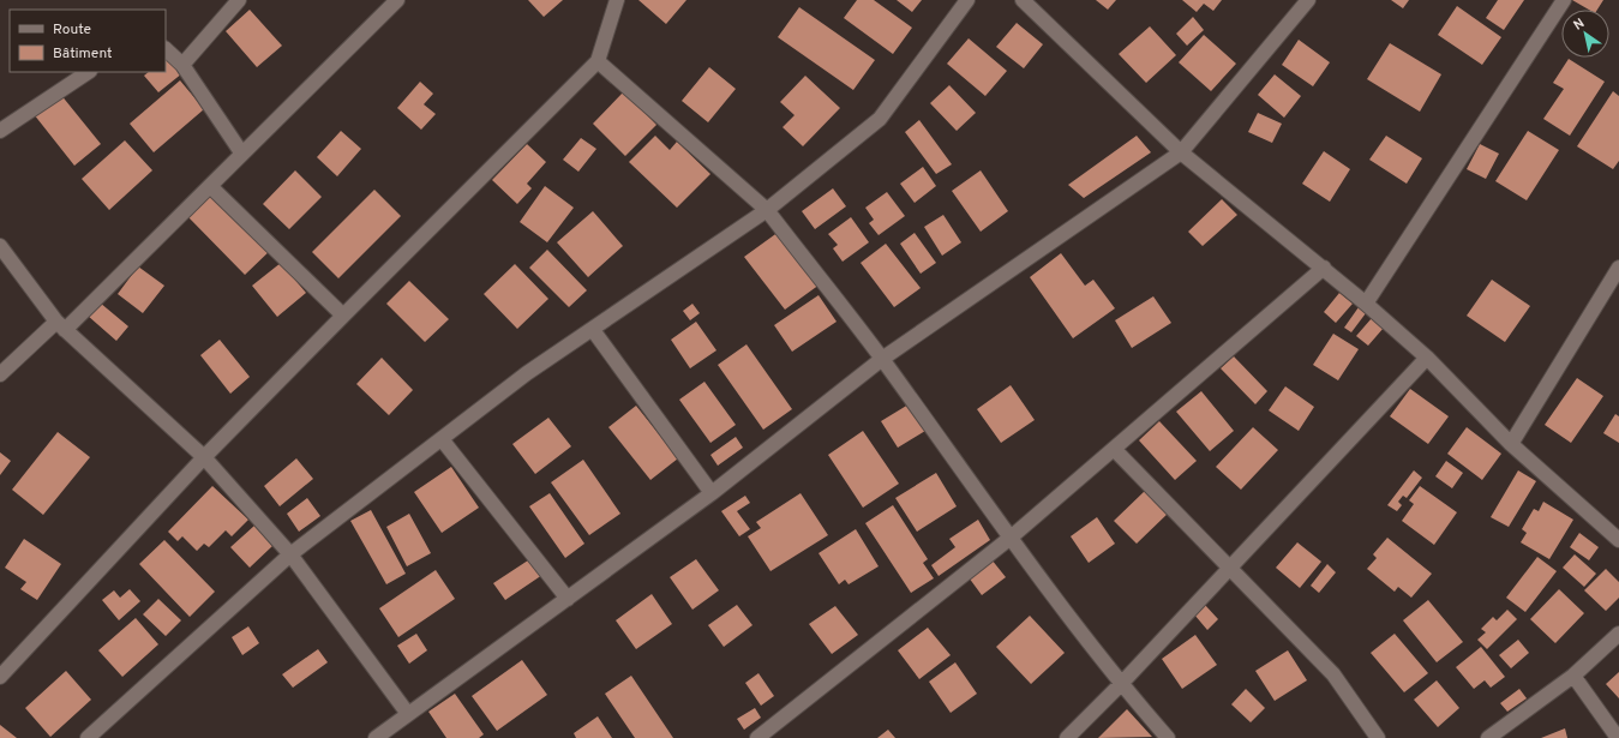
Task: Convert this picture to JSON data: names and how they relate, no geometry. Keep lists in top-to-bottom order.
{
  "legend": ["Route", "Bâtiment"],
  "north": "top left"
}
